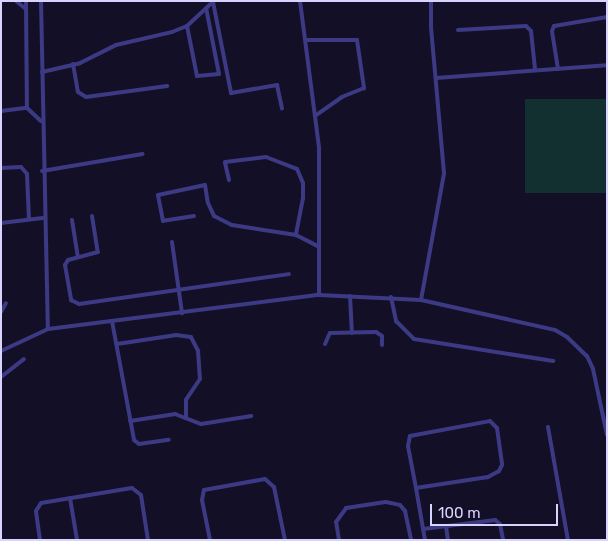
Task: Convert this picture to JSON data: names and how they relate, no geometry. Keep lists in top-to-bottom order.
{
  "scale_bar": "100 m"
}
